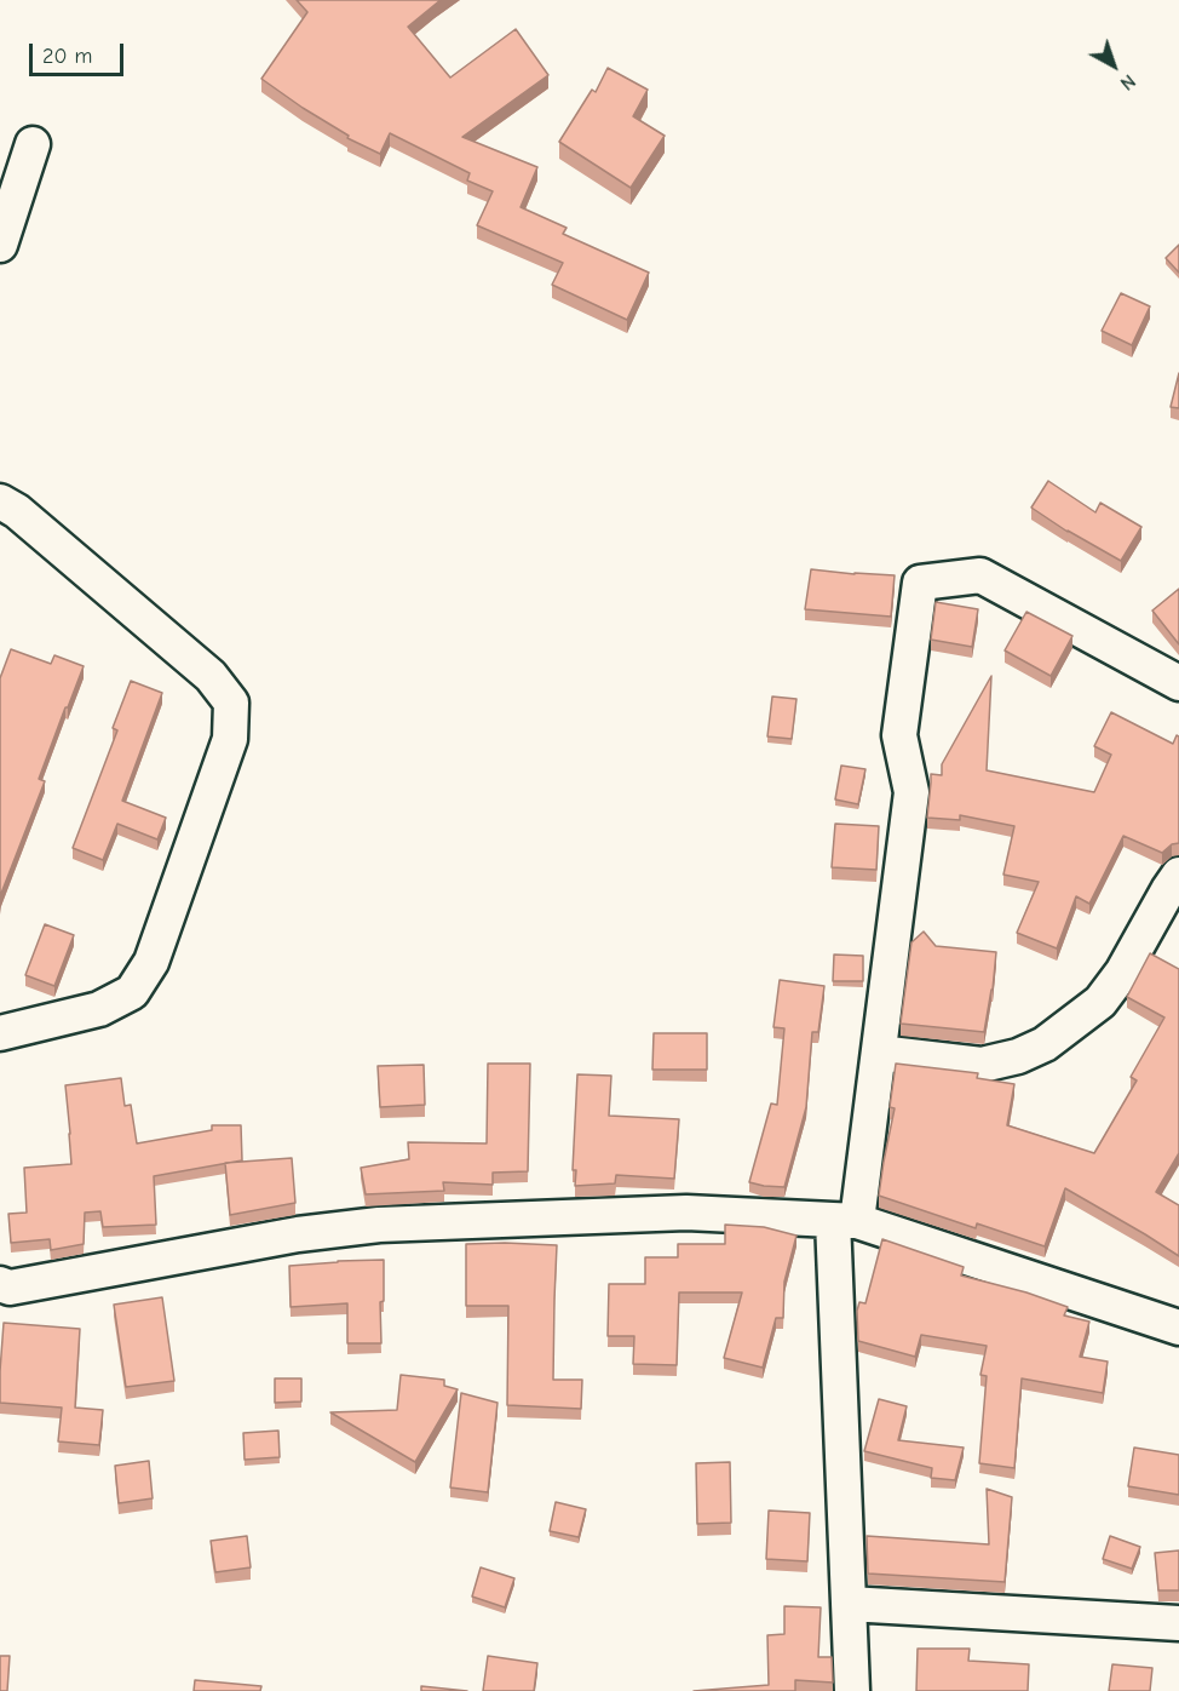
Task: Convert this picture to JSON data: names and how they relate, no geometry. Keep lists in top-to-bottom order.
{
  "scale_bar": "20 m",
  "north": "bottom right"
}
